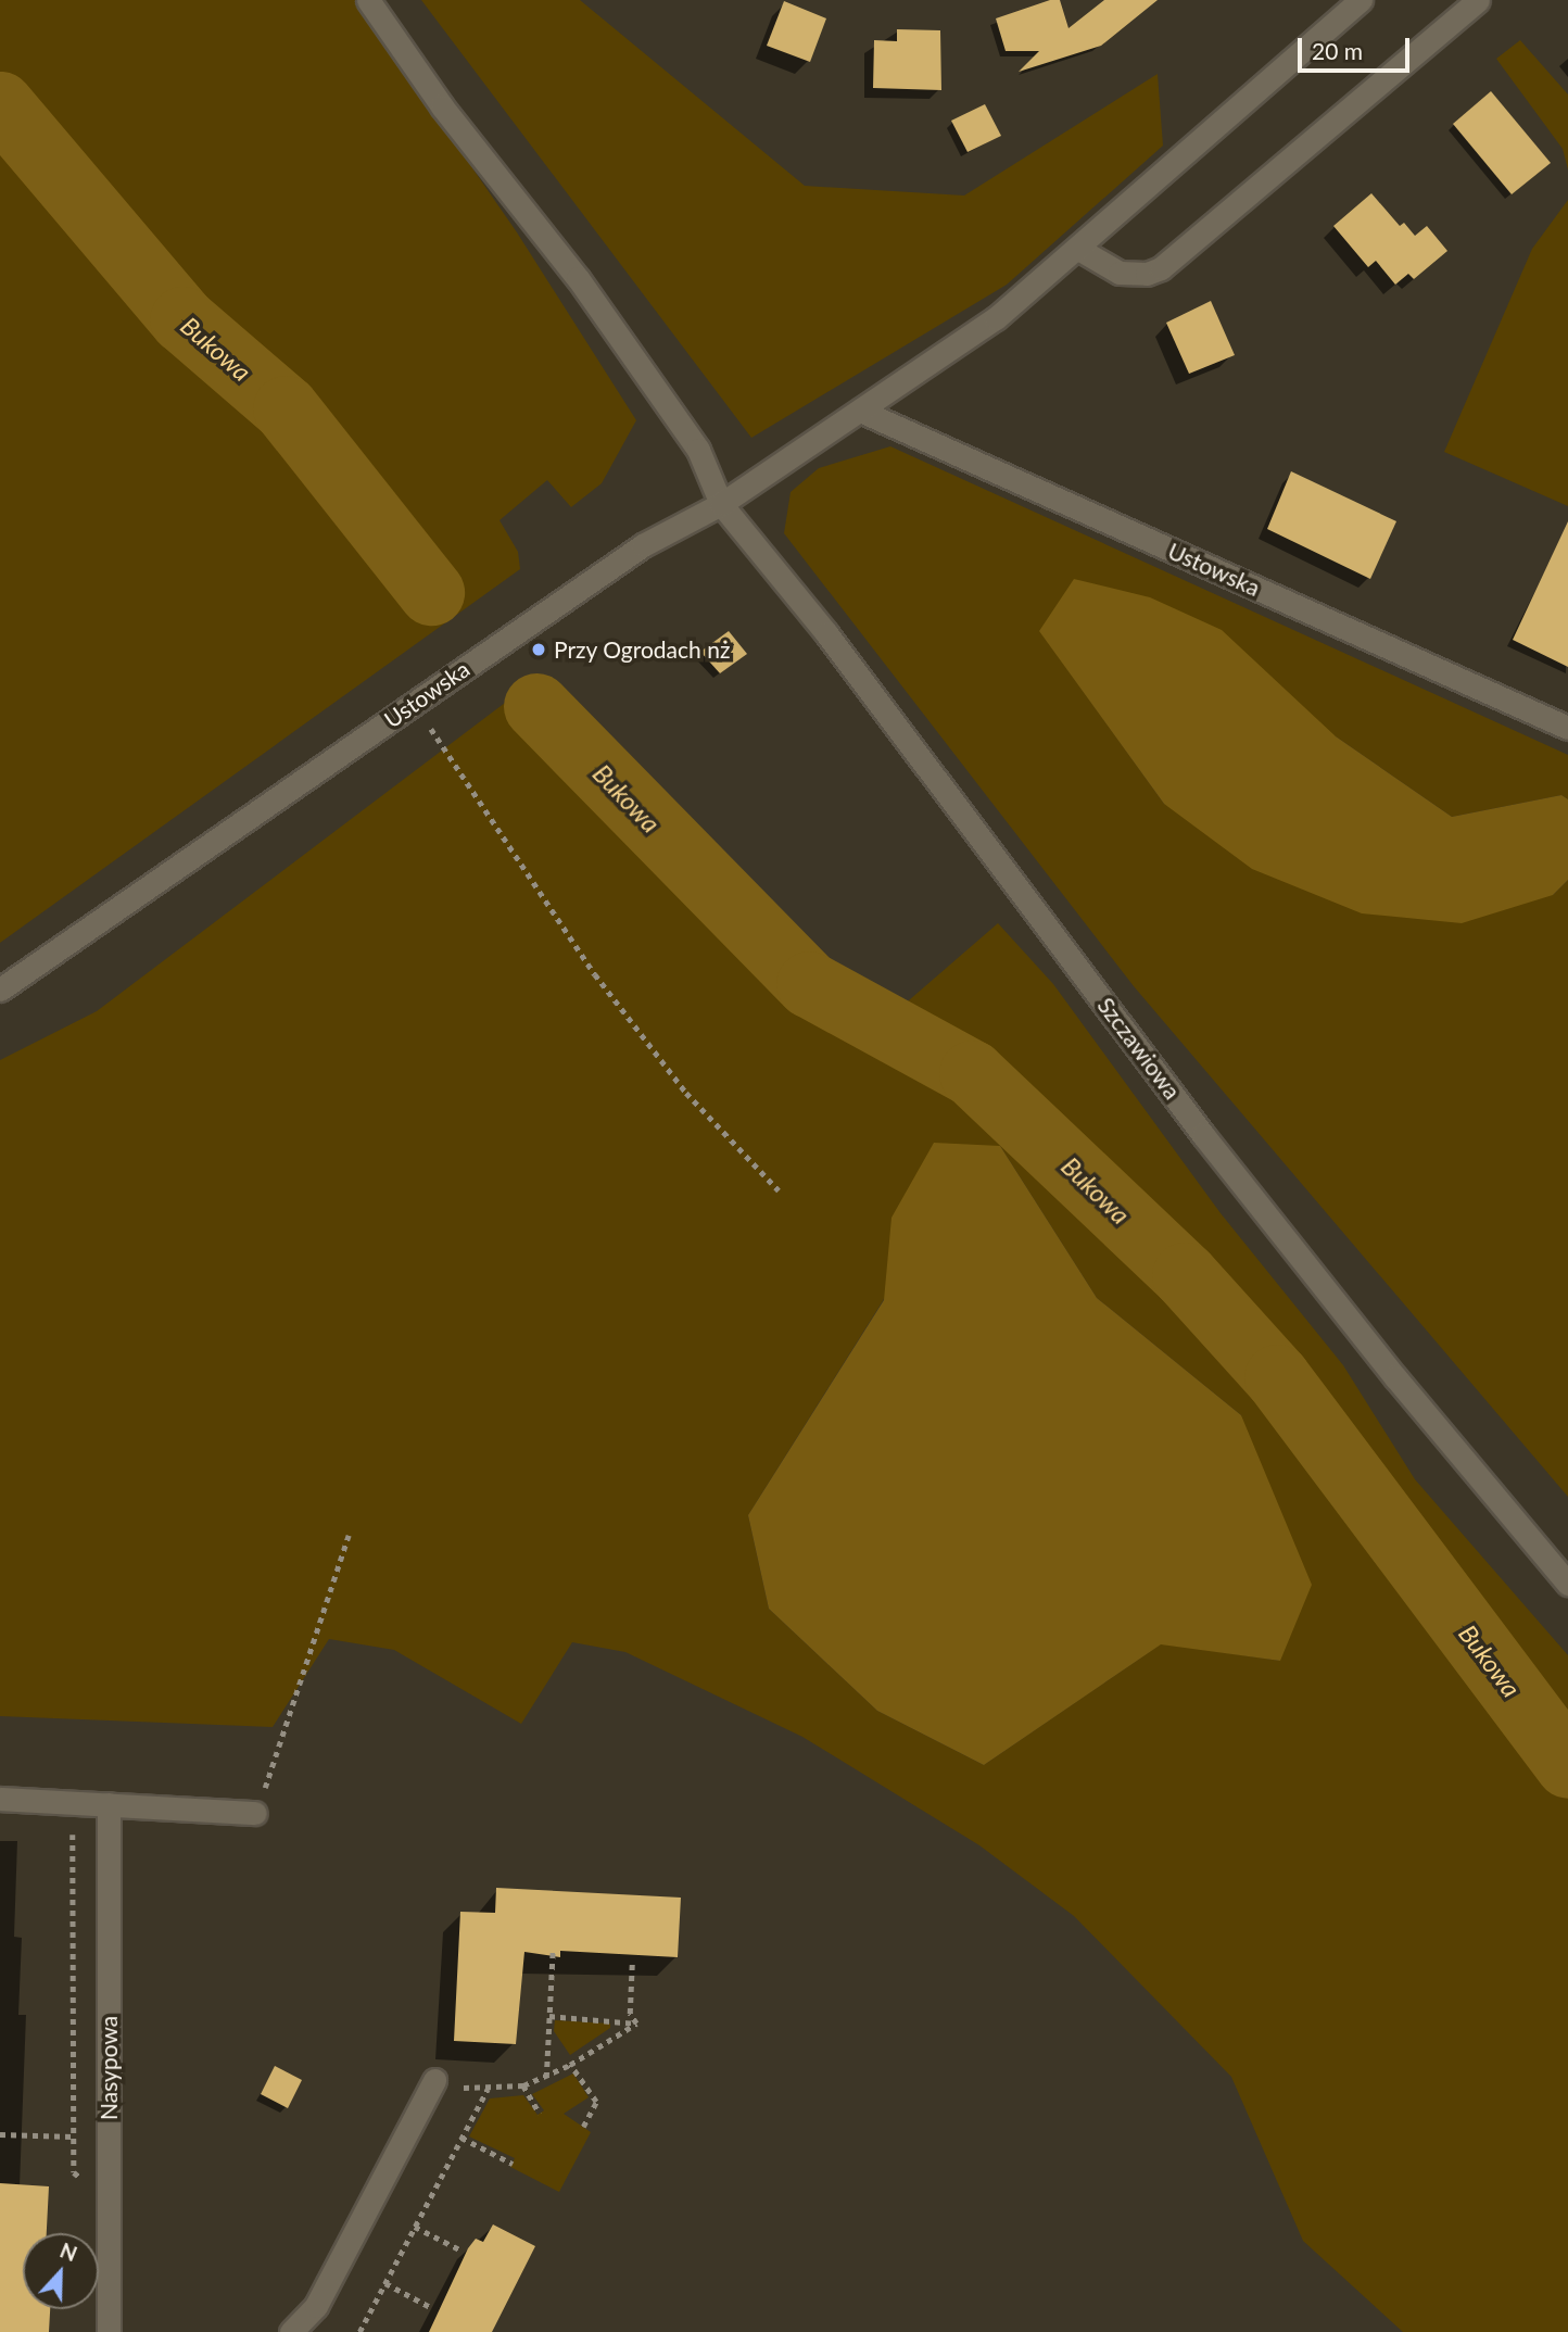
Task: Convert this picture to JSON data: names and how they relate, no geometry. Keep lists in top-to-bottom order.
{
  "streets": {
    "street": ["Ustowska", "Szczawiowa", "Nasypowa"]
  },
  "crossings": [
    ["Ustowska", "Szczawiowa"]
  ],
  "water": ["Bukowa"],
  "places": ["Przy Ogrodach nż"],
  "scale_bar": "20 m",
  "north": "top"
}
